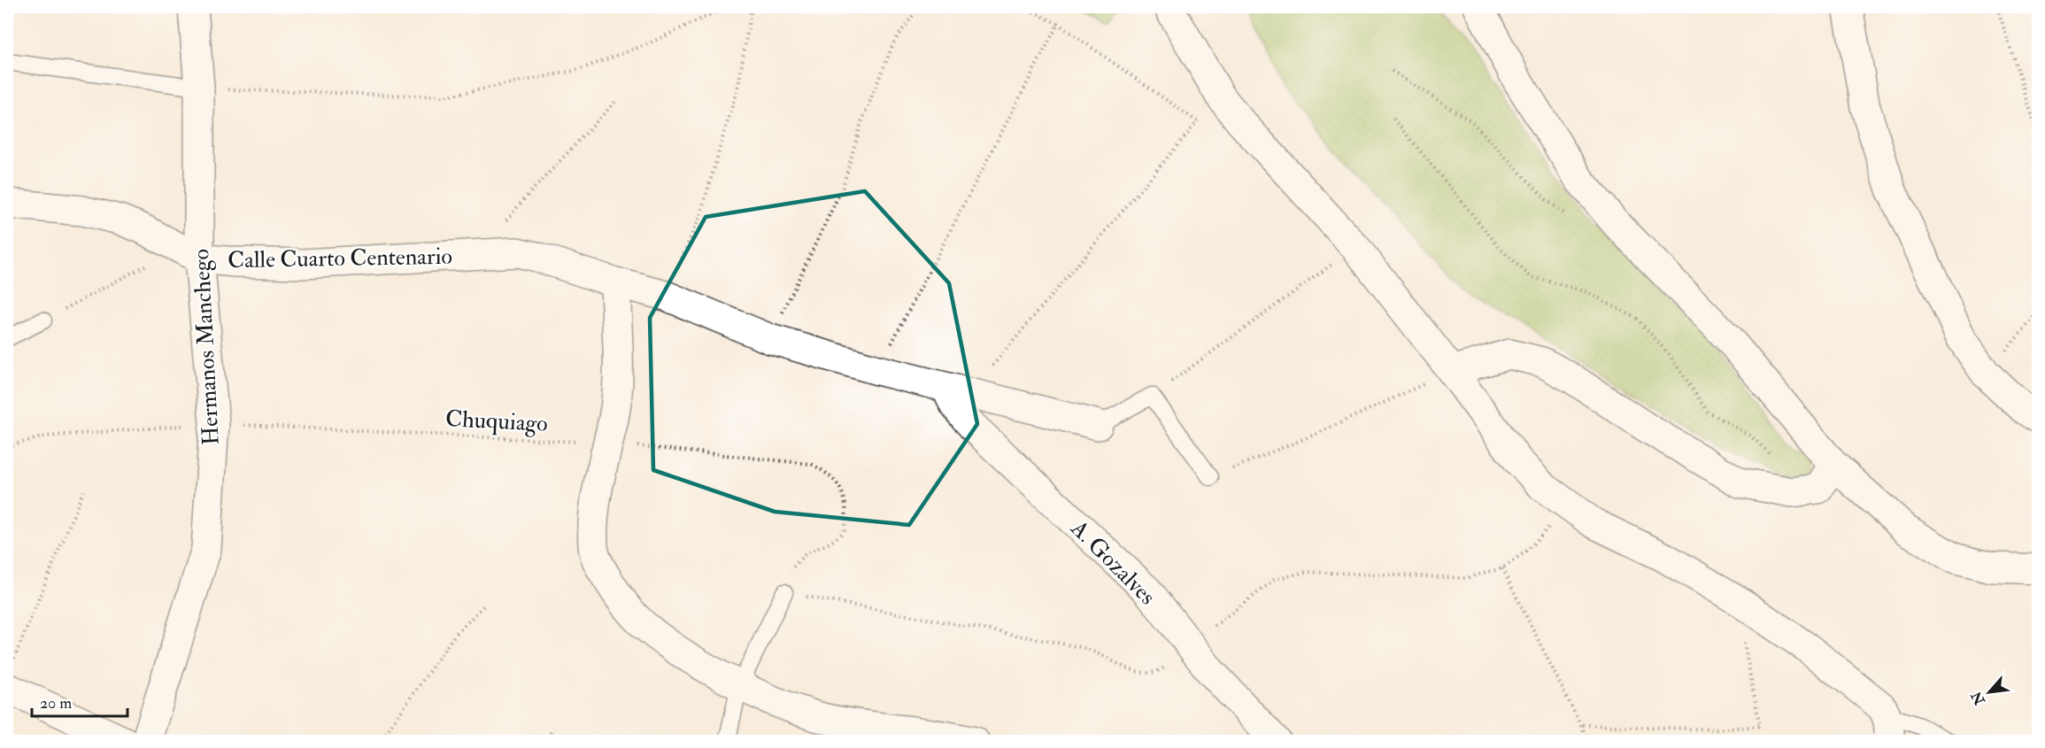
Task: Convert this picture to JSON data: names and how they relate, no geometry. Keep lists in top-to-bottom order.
{
  "streets": {
    "street": ["Calle Cuarto Centenario", "Hermanos Manchego", "A. Gozalves"],
    "path": ["Chuquiago"]
  },
  "crossings": [
    ["Calle Cuarto Centenario", "Hermanos Manchego"],
    ["Calle Cuarto Centenario", "A. Gozalves"],
    ["Hermanos Manchego", "Chuquiago"]
  ],
  "scale_bar": "20 m",
  "north": "bottom left"
}
